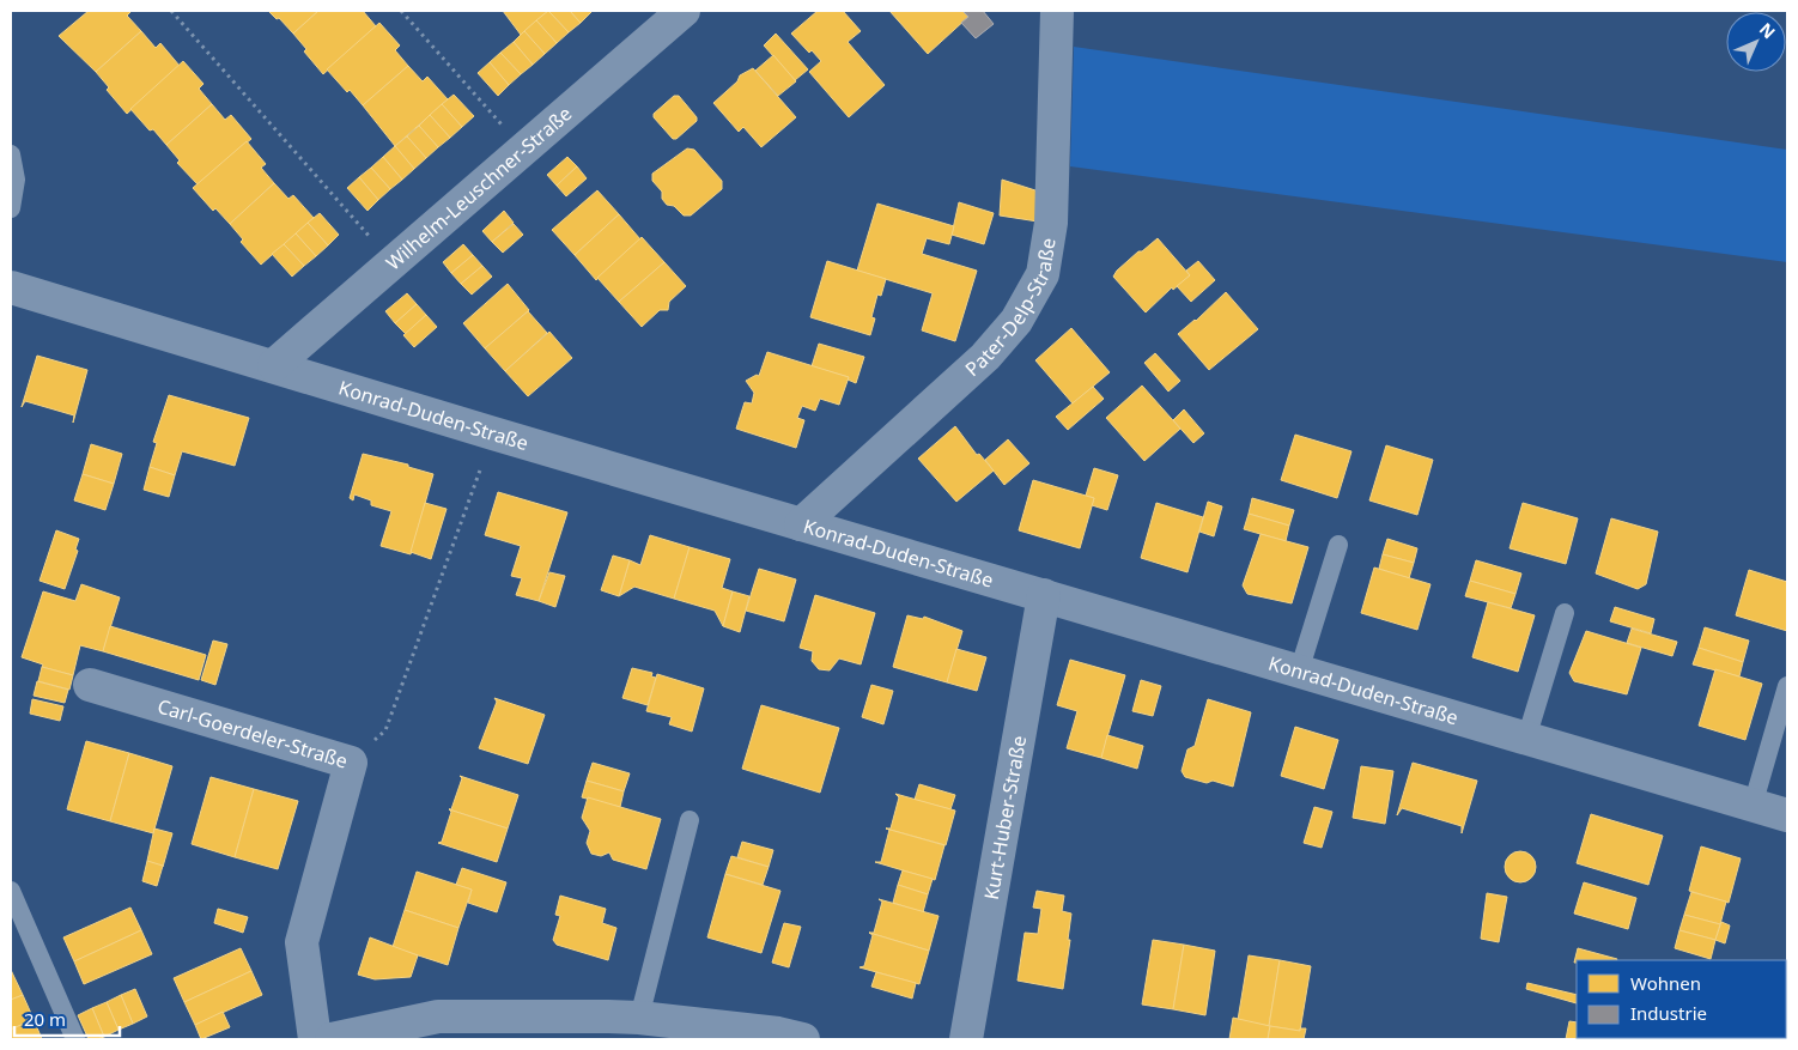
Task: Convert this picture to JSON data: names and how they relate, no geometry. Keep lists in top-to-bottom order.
{
  "streets": {
    "street": [
      "Wilhelm-Leuschner-Straße",
      "Pater-Delp-Straße",
      "Konrad-Duden-Straße",
      "Carl-Goerdeler-Straße",
      "Kurt-Huber-Straße"
    ]
  },
  "crossings": [
    ["Wilhelm-Leuschner-Straße", "Konrad-Duden-Straße"],
    ["Pater-Delp-Straße", "Konrad-Duden-Straße"],
    ["Konrad-Duden-Straße", "Kurt-Huber-Straße"]
  ],
  "legend": ["Wohnen", "Industrie"],
  "scale_bar": "20 m",
  "north": "top right"
}
